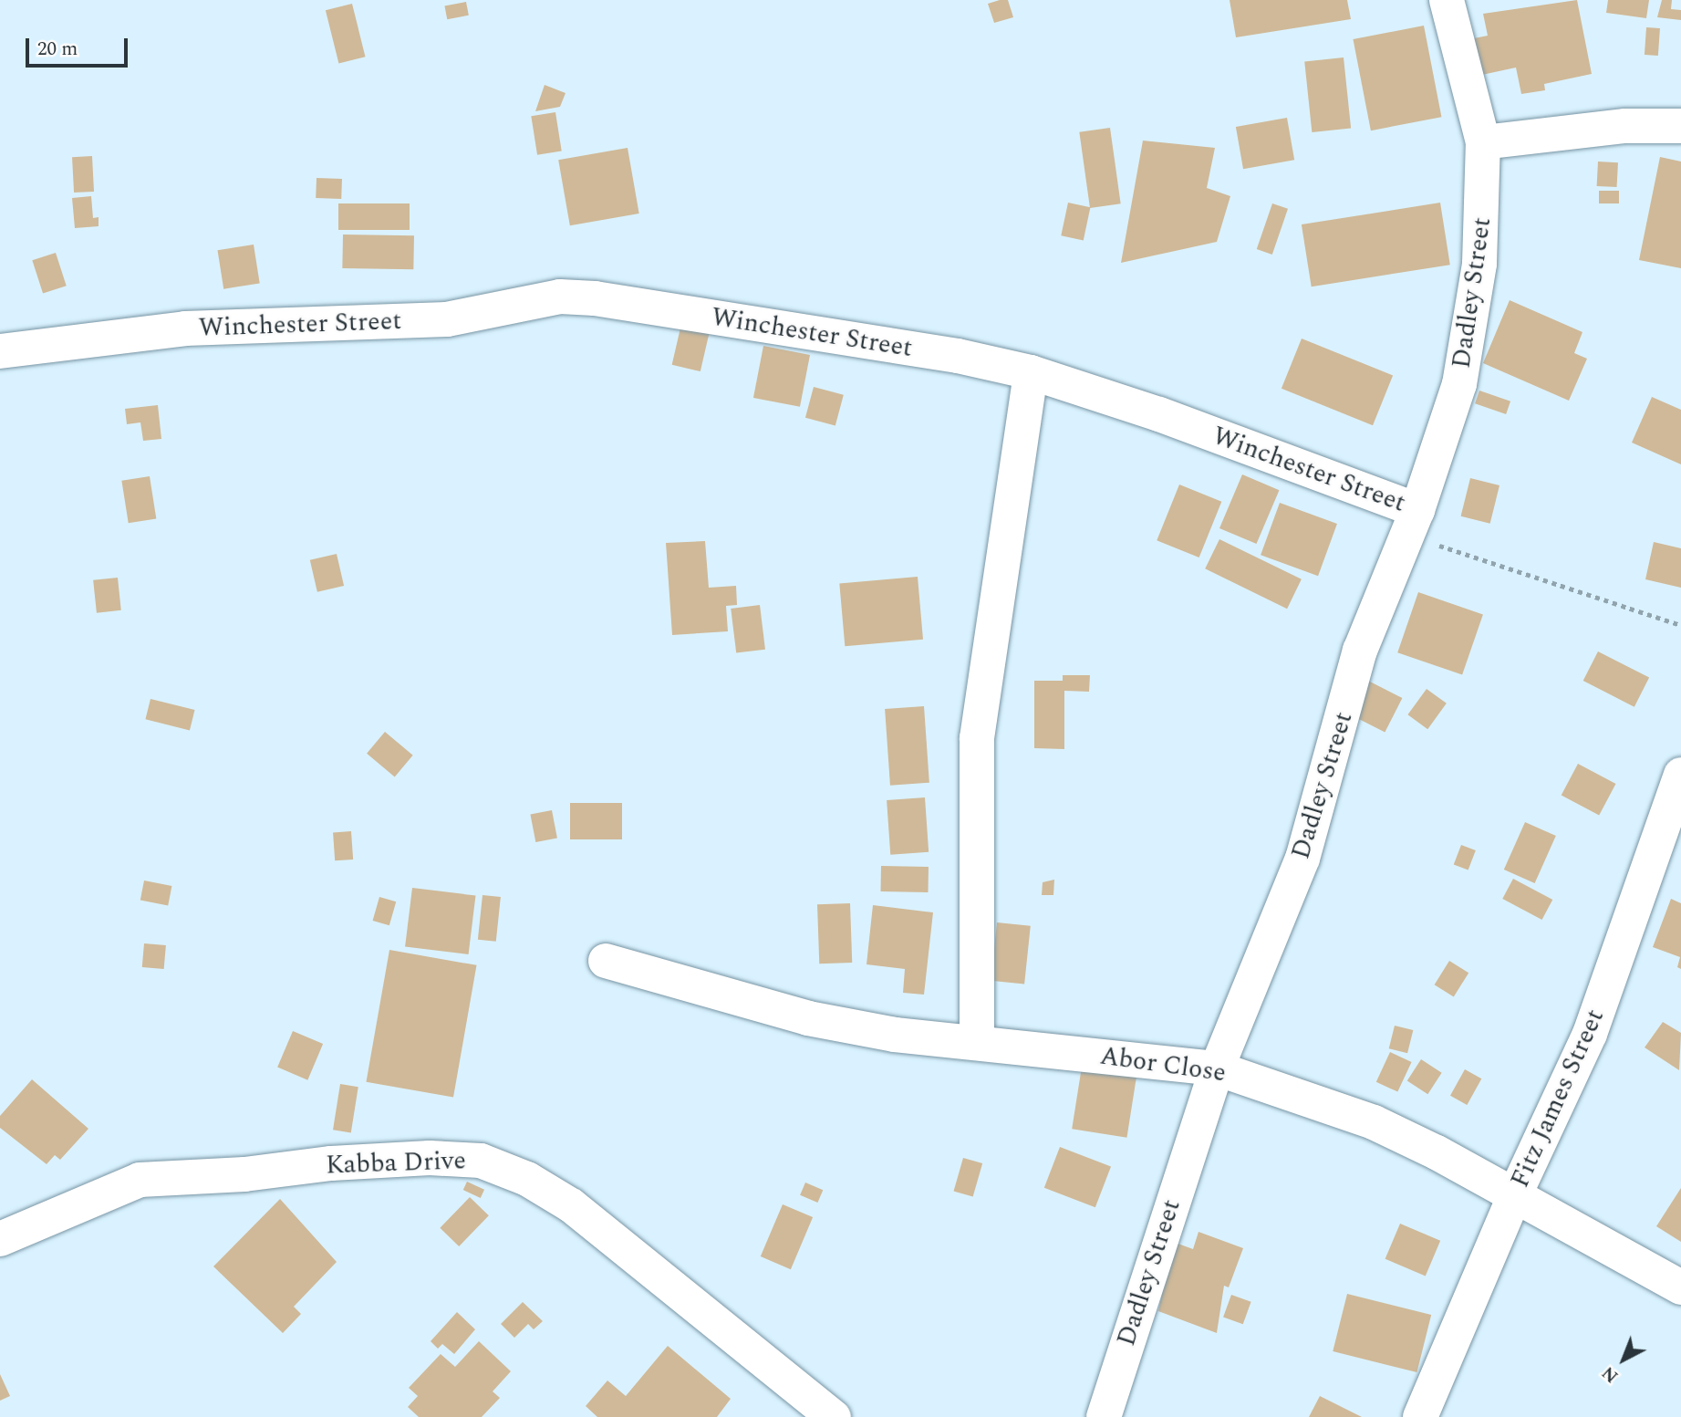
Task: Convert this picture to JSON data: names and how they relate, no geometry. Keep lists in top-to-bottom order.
{
  "streets": {
    "street": [
      "Dadley Street",
      "Winchester Street",
      "Abor Close",
      "Fitz James Street",
      "Kabba Drive"
    ]
  },
  "crossings": [
    ["Dadley Street", "Winchester Street"],
    ["Dadley Street", "Abor Close"],
    ["Abor Close", "Fitz James Street"]
  ],
  "scale_bar": "20 m",
  "north": "bottom left"
}
